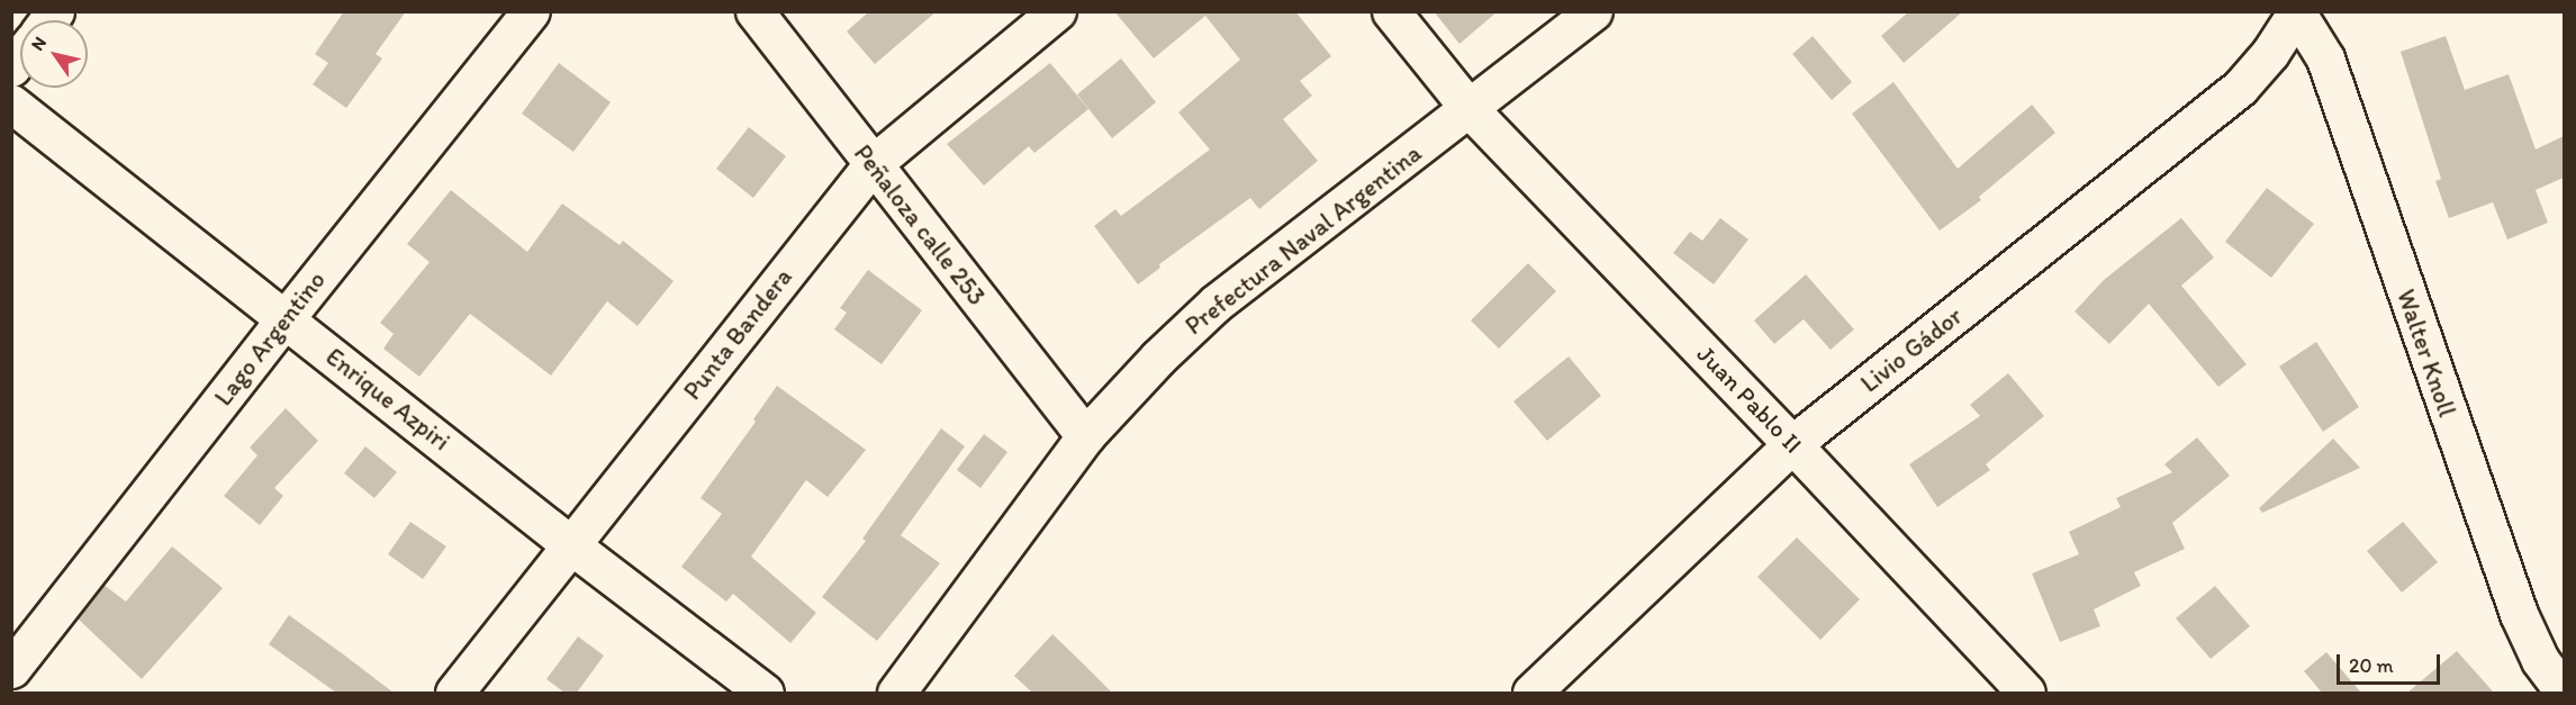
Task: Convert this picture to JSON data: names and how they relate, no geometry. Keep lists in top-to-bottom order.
{
  "streets": {
    "street": [
      "Peñaloza calle 253",
      "Prefectura Naval Argentina",
      "Punta Bandera",
      "Lago Argentino",
      "Livio Gádor",
      "Walter Knoll",
      "Enrique Azpiri",
      "Juan Pablo II"
    ]
  },
  "crossings": [
    ["Peñaloza calle 253", "Prefectura Naval Argentina"],
    ["Peñaloza calle 253", "Punta Bandera"],
    ["Prefectura Naval Argentina", "Juan Pablo II"],
    ["Punta Bandera", "Enrique Azpiri"],
    ["Lago Argentino", "Enrique Azpiri"],
    ["Livio Gádor", "Walter Knoll"],
    ["Livio Gádor", "Juan Pablo II"]
  ],
  "scale_bar": "20 m",
  "north": "top left"
}
